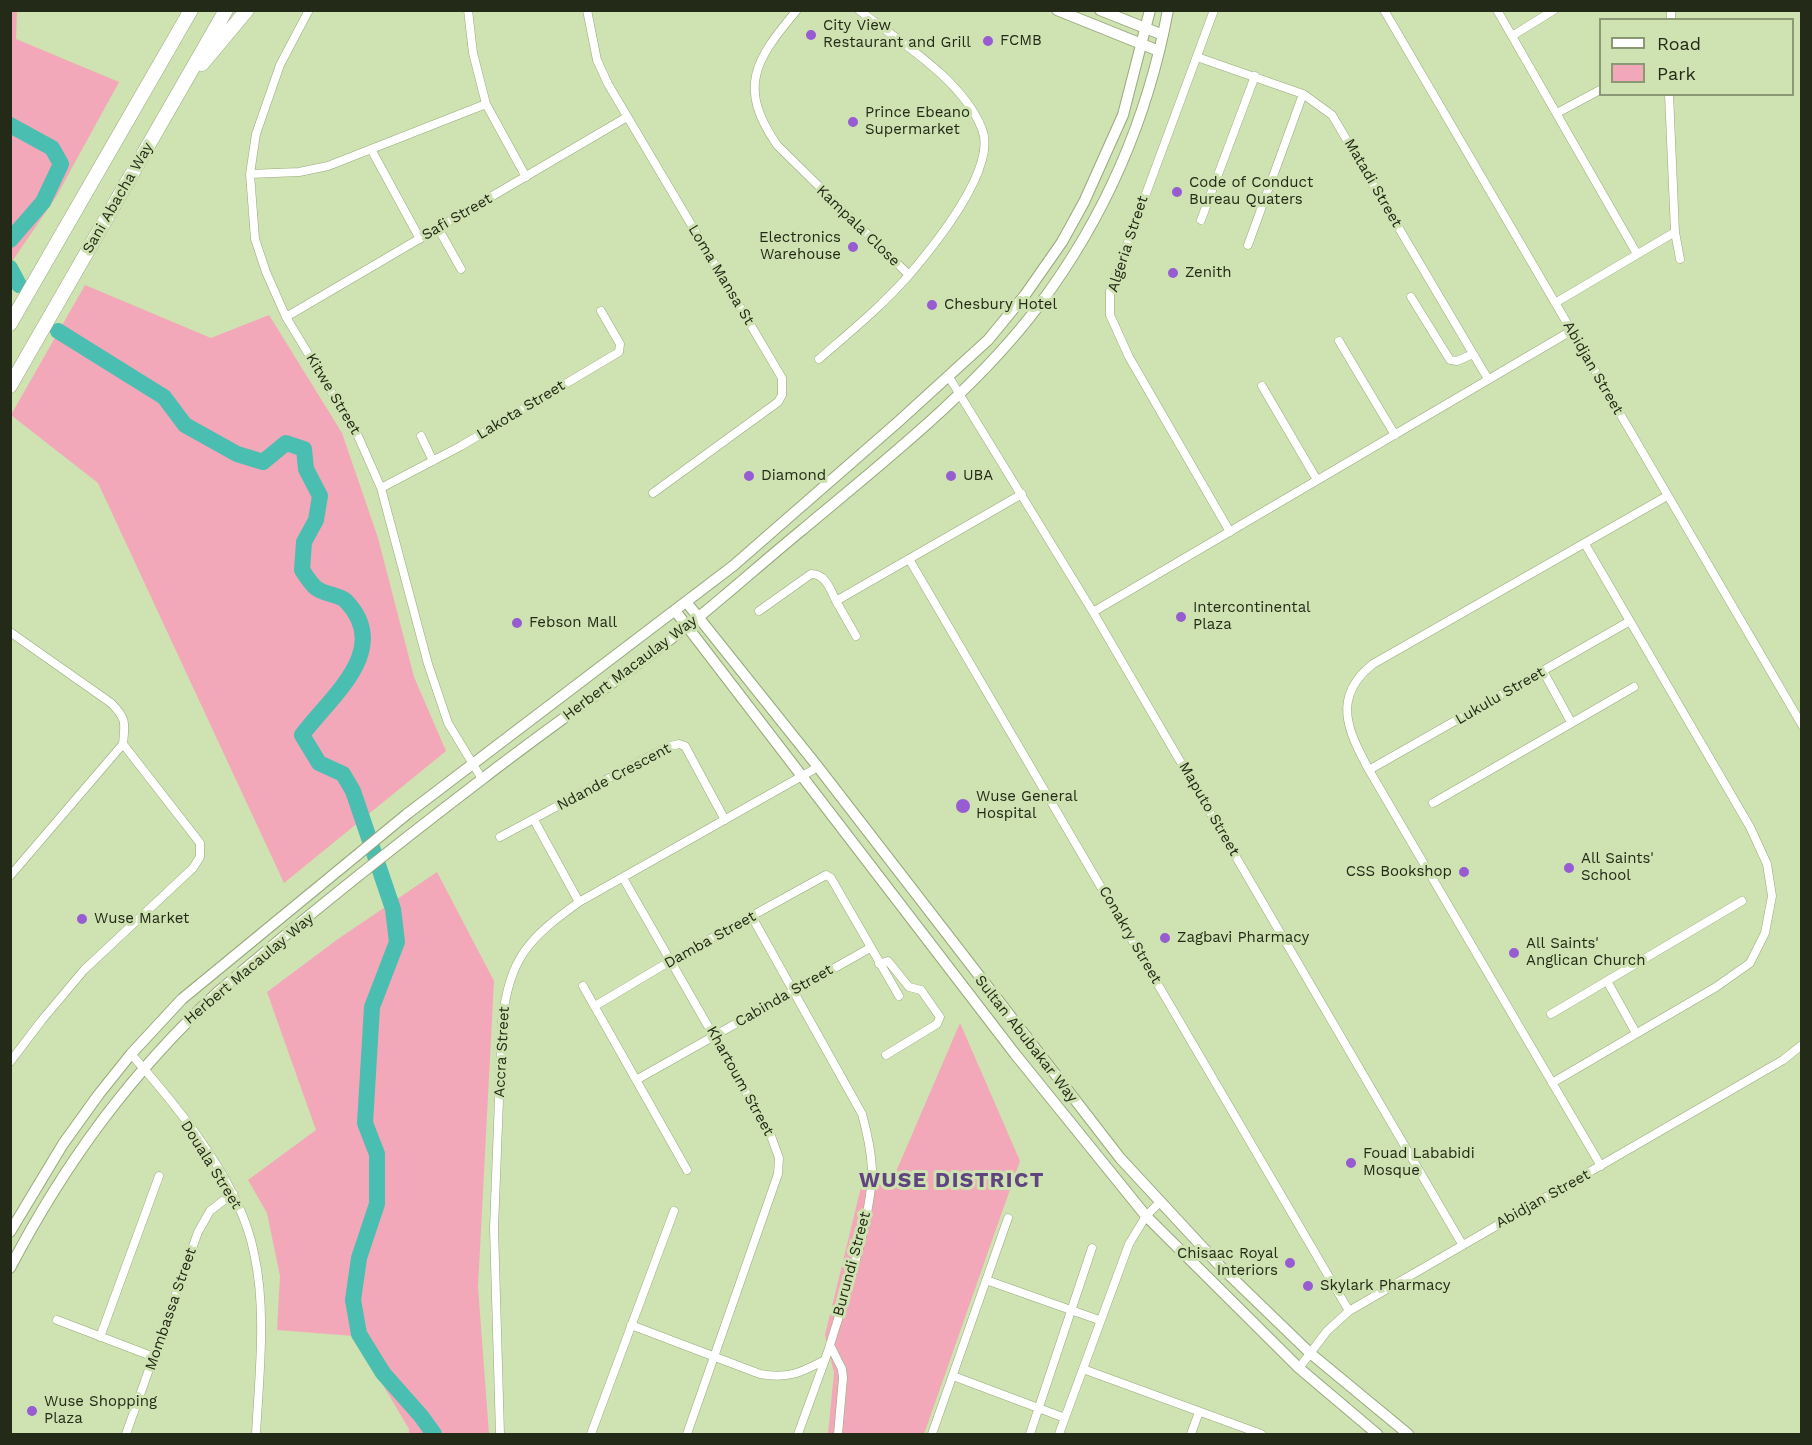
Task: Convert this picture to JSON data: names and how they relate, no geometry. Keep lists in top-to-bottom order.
{
  "streets": {
    "highway": ["Sani Abacha Way"],
    "main road": ["Herbert Macaulay Way", "Sultan Abubakar Way"],
    "street": [
      "Matadi Street",
      "Safi Street",
      "Kampala Close",
      "Algeria Street",
      "Loma Mansa St",
      "Abidjan Street",
      "Kitwe Street",
      "Lakota Street",
      "Lukulu Street",
      "Ndande Crescent",
      "Maputo Street",
      "Conakry Street",
      "Damba Street",
      "Cabinda Street",
      "Accra Street",
      "Khartoum Street",
      "Douala Street",
      "Burundi Street",
      "Mombassa Street"
    ]
  },
  "crossings": [
    ["Matadi Street", "Algeria Street"],
    ["Safi Street", "Loma Mansa St"],
    ["Safi Street", "Kitwe Street"],
    ["Abidjan Street", "Maputo Street"],
    ["Abidjan Street", "Conakry Street"],
    ["Abidjan Street", "Sultan Abubakar Way"],
    ["Kitwe Street", "Lakota Street"],
    ["Kitwe Street", "Herbert Macaulay Way"],
    ["Herbert Macaulay Way", "Maputo Street"],
    ["Herbert Macaulay Way", "Sultan Abubakar Way"],
    ["Herbert Macaulay Way", "Douala Street"],
    ["Ndande Crescent", "Accra Street"],
    ["Damba Street", "Cabinda Street"],
    ["Damba Street", "Khartoum Street"],
    ["Damba Street", "Burundi Street"],
    ["Cabinda Street", "Khartoum Street"],
    ["Cabinda Street", "Burundi Street"],
    ["Sultan Abubakar Way", "Accra Street"],
    ["Accra Street", "Khartoum Street"],
    ["Douala Street", "Mombassa Street"]
  ],
  "districts": ["WUSE DISTRICT"],
  "places": [
    "City View Restaurant and Grill",
    "FCMB",
    "Prince Ebeano Supermarket",
    "Code of Conduct Bureau Quaters",
    "Electronics Warehouse",
    "Zenith",
    "Chesbury Hotel",
    "Diamond",
    "UBA",
    "Intercontinental Plaza",
    "Febson Mall",
    "Wuse General Hospital",
    "All Saints' School",
    "CSS Bookshop",
    "Wuse Market",
    "Zagbavi Pharmacy",
    "All Saints' Anglican Church",
    "Fouad Lababidi Mosque",
    "Chisaac Royal Interiors",
    "Skylark Pharmacy",
    "Wuse Shopping Plaza"
  ],
  "legend": ["Road", "Park"]
}
